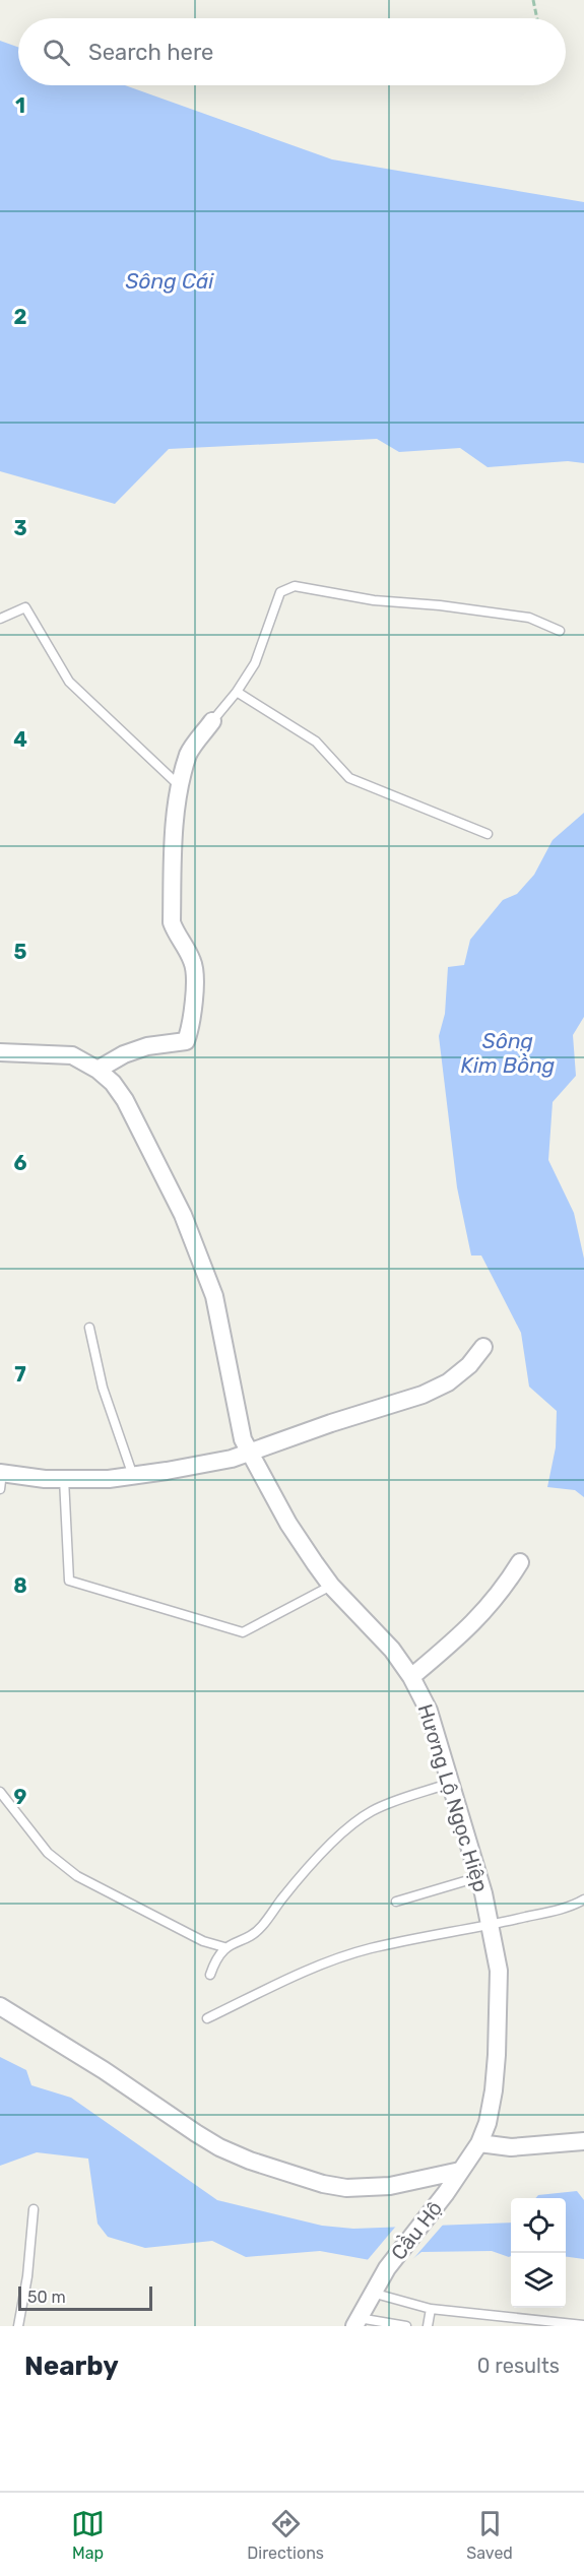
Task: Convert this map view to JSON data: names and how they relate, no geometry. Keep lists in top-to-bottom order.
{
  "streets": {
    "street": ["Hương Lộ Ngọc Hiệp", "Cầu Hộ"]
  },
  "crossings": [
    ["Hương Lộ Ngọc Hiệp", "Cầu Hộ"]
  ],
  "water": ["Sông Cái", "Sông Kim Bồng"],
  "scale_bar": "50 m",
  "page": {
    "search": "Search here",
    "scale": "50 m",
    "heading": ["Nearby", "0 results"],
    "nav": ["Map", "Directions", "Saved"]
  },
  "grid": {
    "rows": [
      "1",
      "2",
      "3",
      "4",
      "5",
      "6",
      "7",
      "8",
      "9"
    ]
  }
}
